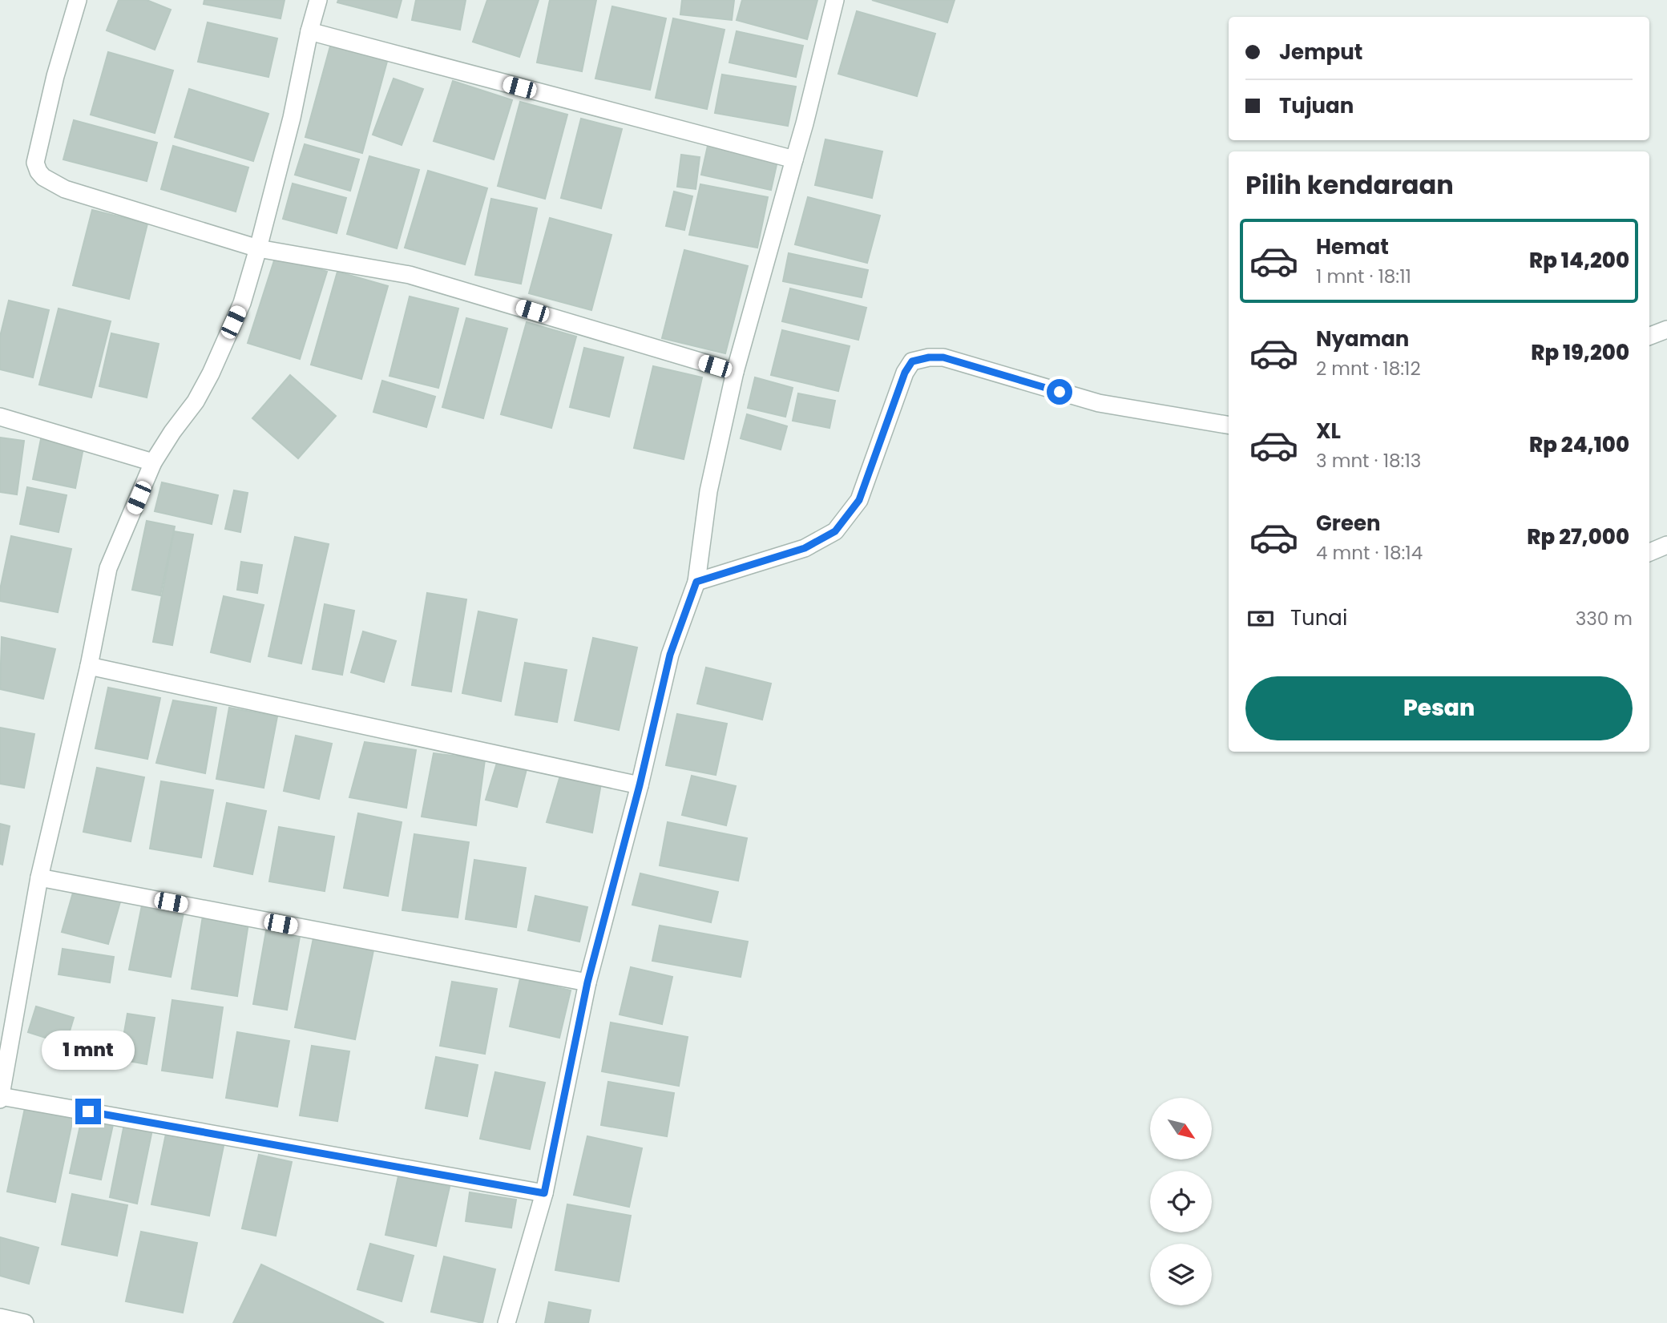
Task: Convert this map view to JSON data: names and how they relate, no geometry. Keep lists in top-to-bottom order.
{
  "north": "bottom right",
  "page": {
    "banner": ["Jemput", "Tujuan"],
    "heading": "Pilih kendaraan",
    "list": [
      {
        "name": "Hemat",
        "note": "1 mnt · 18:11",
        "value": "Rp 14,200"
      },
      {
        "name": "Nyaman",
        "note": "2 mnt · 18:12",
        "value": "Rp 19,200"
      },
      {
        "name": "XL",
        "note": "3 mnt · 18:13",
        "value": "Rp 24,100"
      },
      {
        "name": "Green",
        "note": "4 mnt · 18:14",
        "value": "Rp 27,000"
      }
    ],
    "pay": ["Tunai", "330 m"],
    "buttons": "Pesan",
    "bubble": "1 mnt"
  }
}
